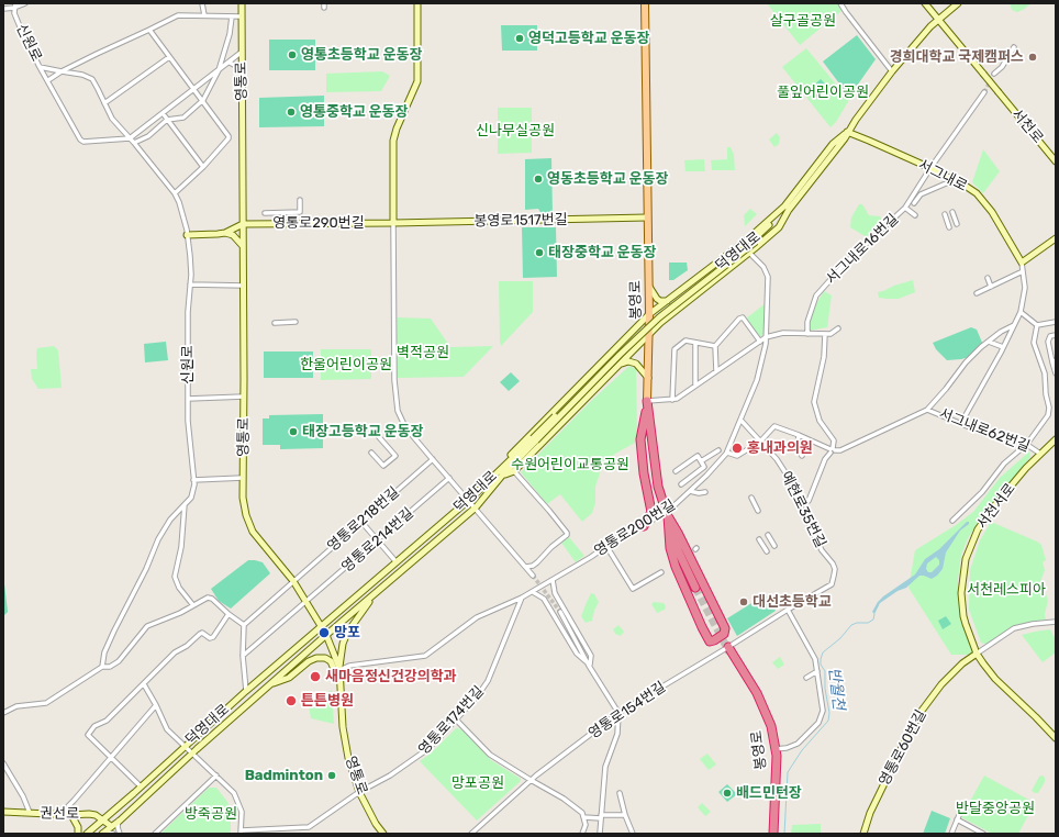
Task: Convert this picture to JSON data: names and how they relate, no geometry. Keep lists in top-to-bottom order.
{
  "streets": {
    "highway": ["봉영로"],
    "street": [
      "신원로",
      "영통로",
      "서천로",
      "서그내로",
      "봉영로1517번길",
      "영통로290번길",
      "서그내로16번길",
      "덕영대로",
      "서그내로62번길",
      "서천서로",
      "예현로35번길",
      "영통로218번길",
      "영통로200번길",
      "영통로214번길",
      "영통로154번길",
      "영통로174번길",
      "영통로60번길",
      "권선로"
    ]
  },
  "crossings": [
    ["영통로", "영통로290번길"],
    ["영통로", "덕영대로"],
    ["영통로", "영통로218번길"],
    ["영통로", "영통로200번길"],
    ["영통로", "영통로214번길"],
    ["영통로", "영통로174번길"],
    ["서천로", "덕영대로"],
    ["서그내로", "서그내로16번길"],
    ["서그내로", "덕영대로"],
    ["서그내로", "서그내로62번길"],
    ["봉영로1517번길", "영통로290번길"],
    ["봉영로1517번길", "봉영로"],
    ["덕영대로", "권선로"],
    ["봉영로", "예현로35번길"],
    ["봉영로", "영통로154번길"],
    ["서그내로62번길", "서천서로"],
    ["서천서로", "영통로60번길"],
    ["예현로35번길", "영통로200번길"],
    ["예현로35번길", "영통로154번길"],
    ["영통로200번길", "영통로174번길"]
  ],
  "water": ["반월천"],
  "parks": [
    "살구골공원",
    "풀잎어린이공원",
    "신나무실공원",
    "벽적공원",
    "한울어린이공원",
    "수원어린이교통공원",
    "서천레스피아",
    "망포공원",
    "반달중앙공원",
    "방죽공원"
  ],
  "places": [
    "영덕고등학교 운동장",
    "영통초등학교 운동장",
    "경희대학교 국제캠퍼스",
    "영통중학교 운동장",
    "영동초등학교 운동장",
    "태장중학교 운동장",
    "태장고등학교 운동장",
    "홍내과의원",
    "대선초등학교",
    "망포",
    "새마음정신건강의학과",
    "튼튼병원",
    "Badminton",
    "배드민턴장"
  ]
}
